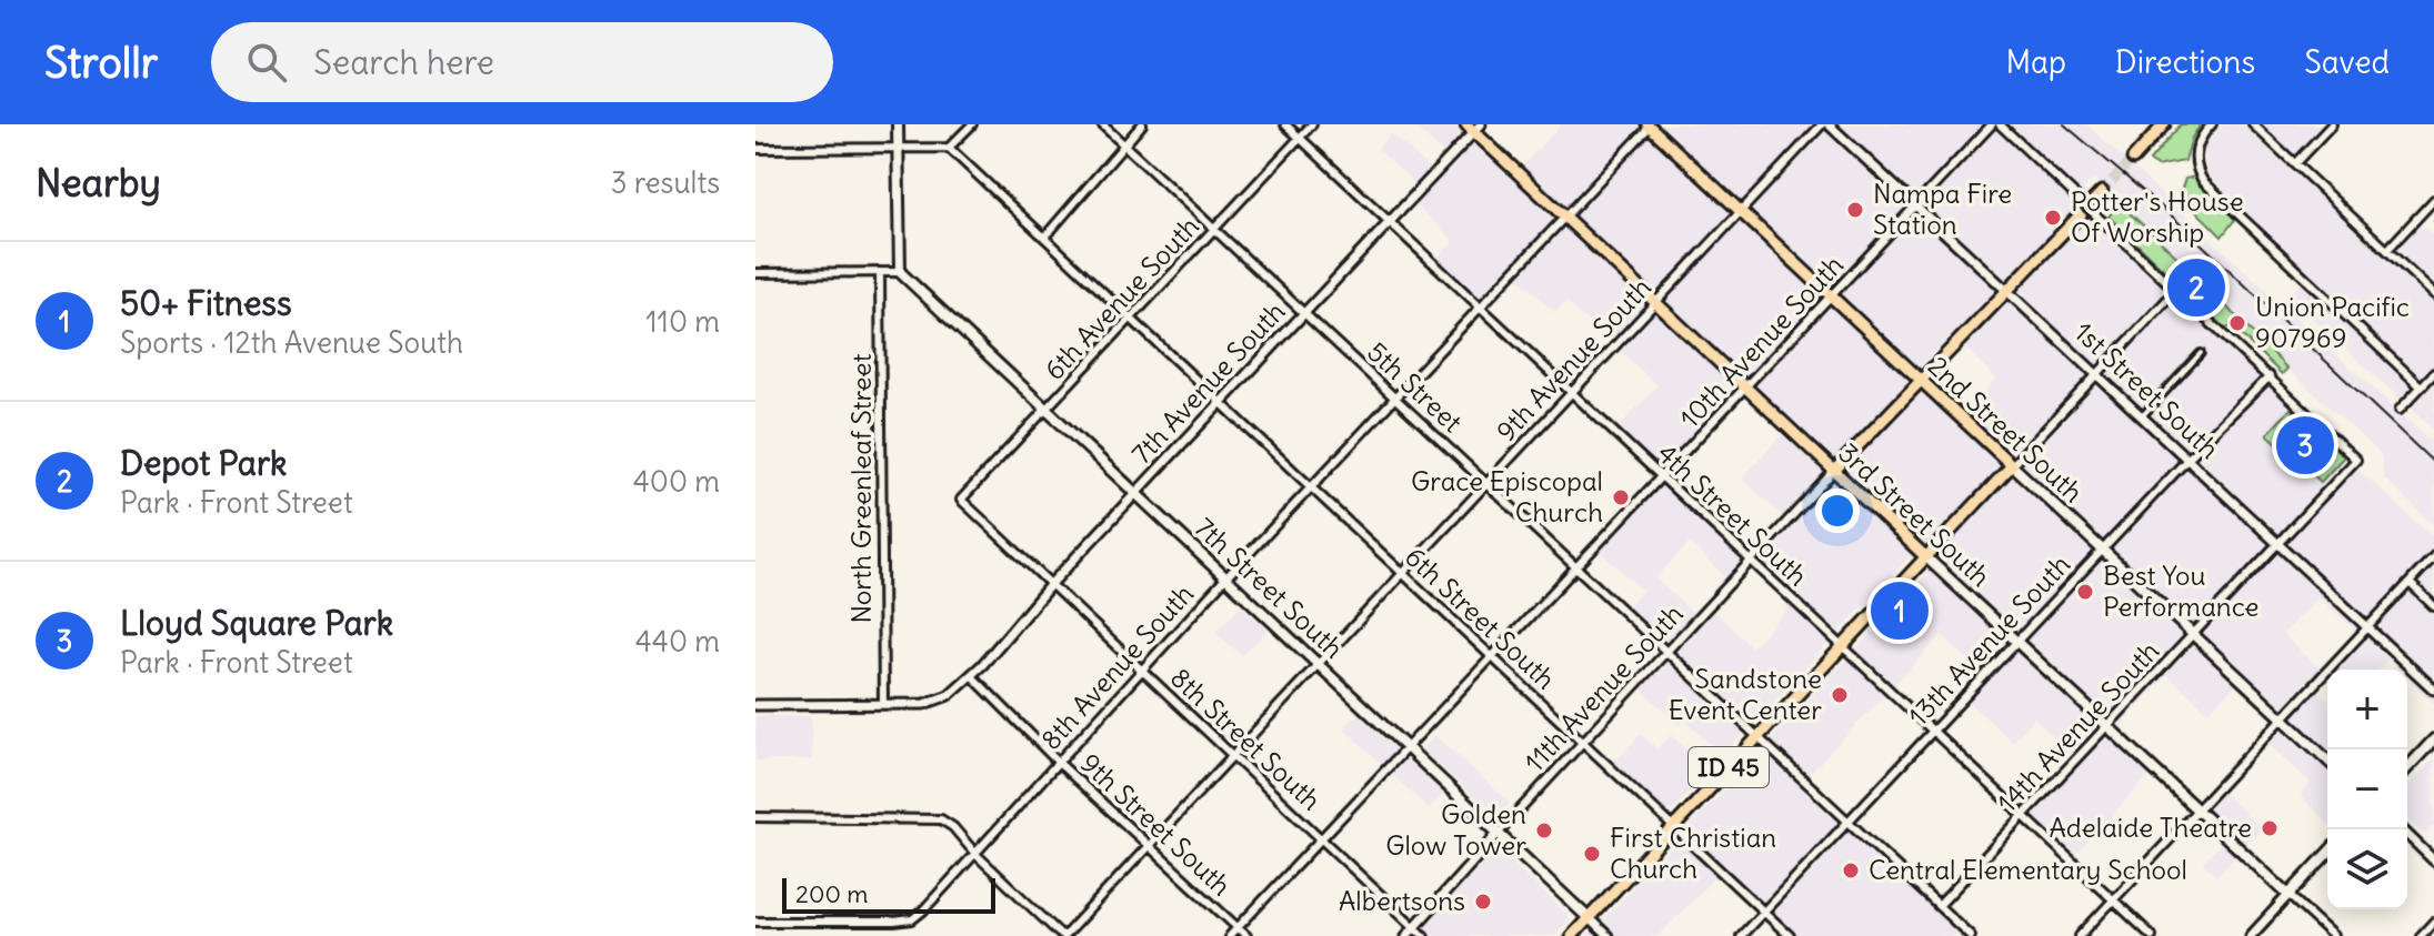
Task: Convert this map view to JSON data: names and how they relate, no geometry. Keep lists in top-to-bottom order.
{
  "streets": {
    "main road": [
      "2nd Street South",
      "3rd Street South",
      "7th Street South",
      "ID 45"
    ],
    "street": [
      "6th Avenue South",
      "10th Avenue South",
      "9th Avenue South",
      "7th Avenue South",
      "5th Street",
      "1st Street South",
      "North Greenleaf Street",
      "4th Street South",
      "6th Street South",
      "13th Avenue South",
      "8th Avenue South",
      "11th Avenue South",
      "14th Avenue South",
      "8th Street South",
      "9th Street South"
    ]
  },
  "crossings": [
    ["6th Avenue South", "5th Street"],
    ["6th Avenue South", "4th Street South"],
    ["6th Avenue South", "7th Street South"],
    ["6th Avenue South", "6th Street South"],
    ["6th Avenue South", "8th Street South"],
    ["10th Avenue South", "5th Street"],
    ["10th Avenue South", "1st Street South"],
    ["10th Avenue South", "2nd Street South"],
    ["10th Avenue South", "4th Street South"],
    ["10th Avenue South", "3rd Street South"],
    ["10th Avenue South", "7th Street South"],
    ["10th Avenue South", "6th Street South"],
    ["10th Avenue South", "8th Street South"],
    ["10th Avenue South", "9th Street South"],
    ["9th Avenue South", "5th Street"],
    ["9th Avenue South", "1st Street South"],
    ["9th Avenue South", "2nd Street South"],
    ["9th Avenue South", "4th Street South"],
    ["9th Avenue South", "3rd Street South"],
    ["9th Avenue South", "7th Street South"],
    ["9th Avenue South", "6th Street South"],
    ["9th Avenue South", "8th Street South"],
    ["9th Avenue South", "9th Street South"],
    ["7th Avenue South", "5th Street"],
    ["7th Avenue South", "North Greenleaf Street"],
    ["7th Avenue South", "4th Street South"],
    ["7th Avenue South", "3rd Street South"],
    ["7th Avenue South", "7th Street South"],
    ["7th Avenue South", "6th Street South"],
    ["7th Avenue South", "8th Street South"],
    ["7th Avenue South", "9th Street South"],
    ["5th Street", "13th Avenue South"],
    ["5th Street", "8th Avenue South"],
    ["5th Street", "11th Avenue South"],
    ["5th Street", "14th Avenue South"],
    ["5th Street", "ID 45"],
    ["1st Street South", "13th Avenue South"],
    ["1st Street South", "14th Avenue South"],
    ["2nd Street South", "13th Avenue South"],
    ["2nd Street South", "8th Avenue South"],
    ["2nd Street South", "14th Avenue South"],
    ["4th Street South", "13th Avenue South"],
    ["4th Street South", "8th Avenue South"],
    ["4th Street South", "11th Avenue South"],
    ["4th Street South", "14th Avenue South"],
    ["4th Street South", "ID 45"],
    ["3rd Street South", "13th Avenue South"],
    ["3rd Street South", "8th Avenue South"],
    ["3rd Street South", "11th Avenue South"],
    ["3rd Street South", "14th Avenue South"],
    ["3rd Street South", "ID 45"],
    ["7th Street South", "8th Avenue South"],
    ["7th Street South", "11th Avenue South"],
    ["7th Street South", "ID 45"],
    ["6th Street South", "13th Avenue South"],
    ["6th Street South", "8th Avenue South"],
    ["6th Street South", "11th Avenue South"],
    ["6th Street South", "ID 45"],
    ["13th Avenue South", "14th Avenue South"],
    ["8th Avenue South", "8th Street South"],
    ["8th Avenue South", "9th Street South"],
    ["11th Avenue South", "8th Street South"]
  ],
  "places": [
    "Nampa Fire Station",
    "Potter's House Of Worship",
    "Union Pacific 907969",
    "Grace Episcopal Church",
    "Best You Performance",
    "Sandstone Event Center",
    "Adelaide Theatre",
    "Golden Glow Tower",
    "First Christian Church",
    "Central Elementary School",
    "Albertsons"
  ],
  "scale_bar": "200 m",
  "page": {
    "header": "Strollr",
    "search": "Search here",
    "nav": ["Map", "Directions", "Saved"],
    "heading": ["Nearby", "3 results"],
    "list": [
      {
        "mark": "1",
        "name": "50+ Fitness",
        "note": "Sports · 12th Avenue South",
        "value": "110 m"
      },
      {
        "mark": "2",
        "name": "Depot Park",
        "note": "Park · Front Street",
        "value": "400 m"
      },
      {
        "mark": "3",
        "name": "Lloyd Square Park",
        "note": "Park · Front Street",
        "value": "440 m"
      }
    ],
    "pins": ["2", "3", "1"],
    "map_buttons": ["+", "−"],
    "scale": "200 m"
  }
}
